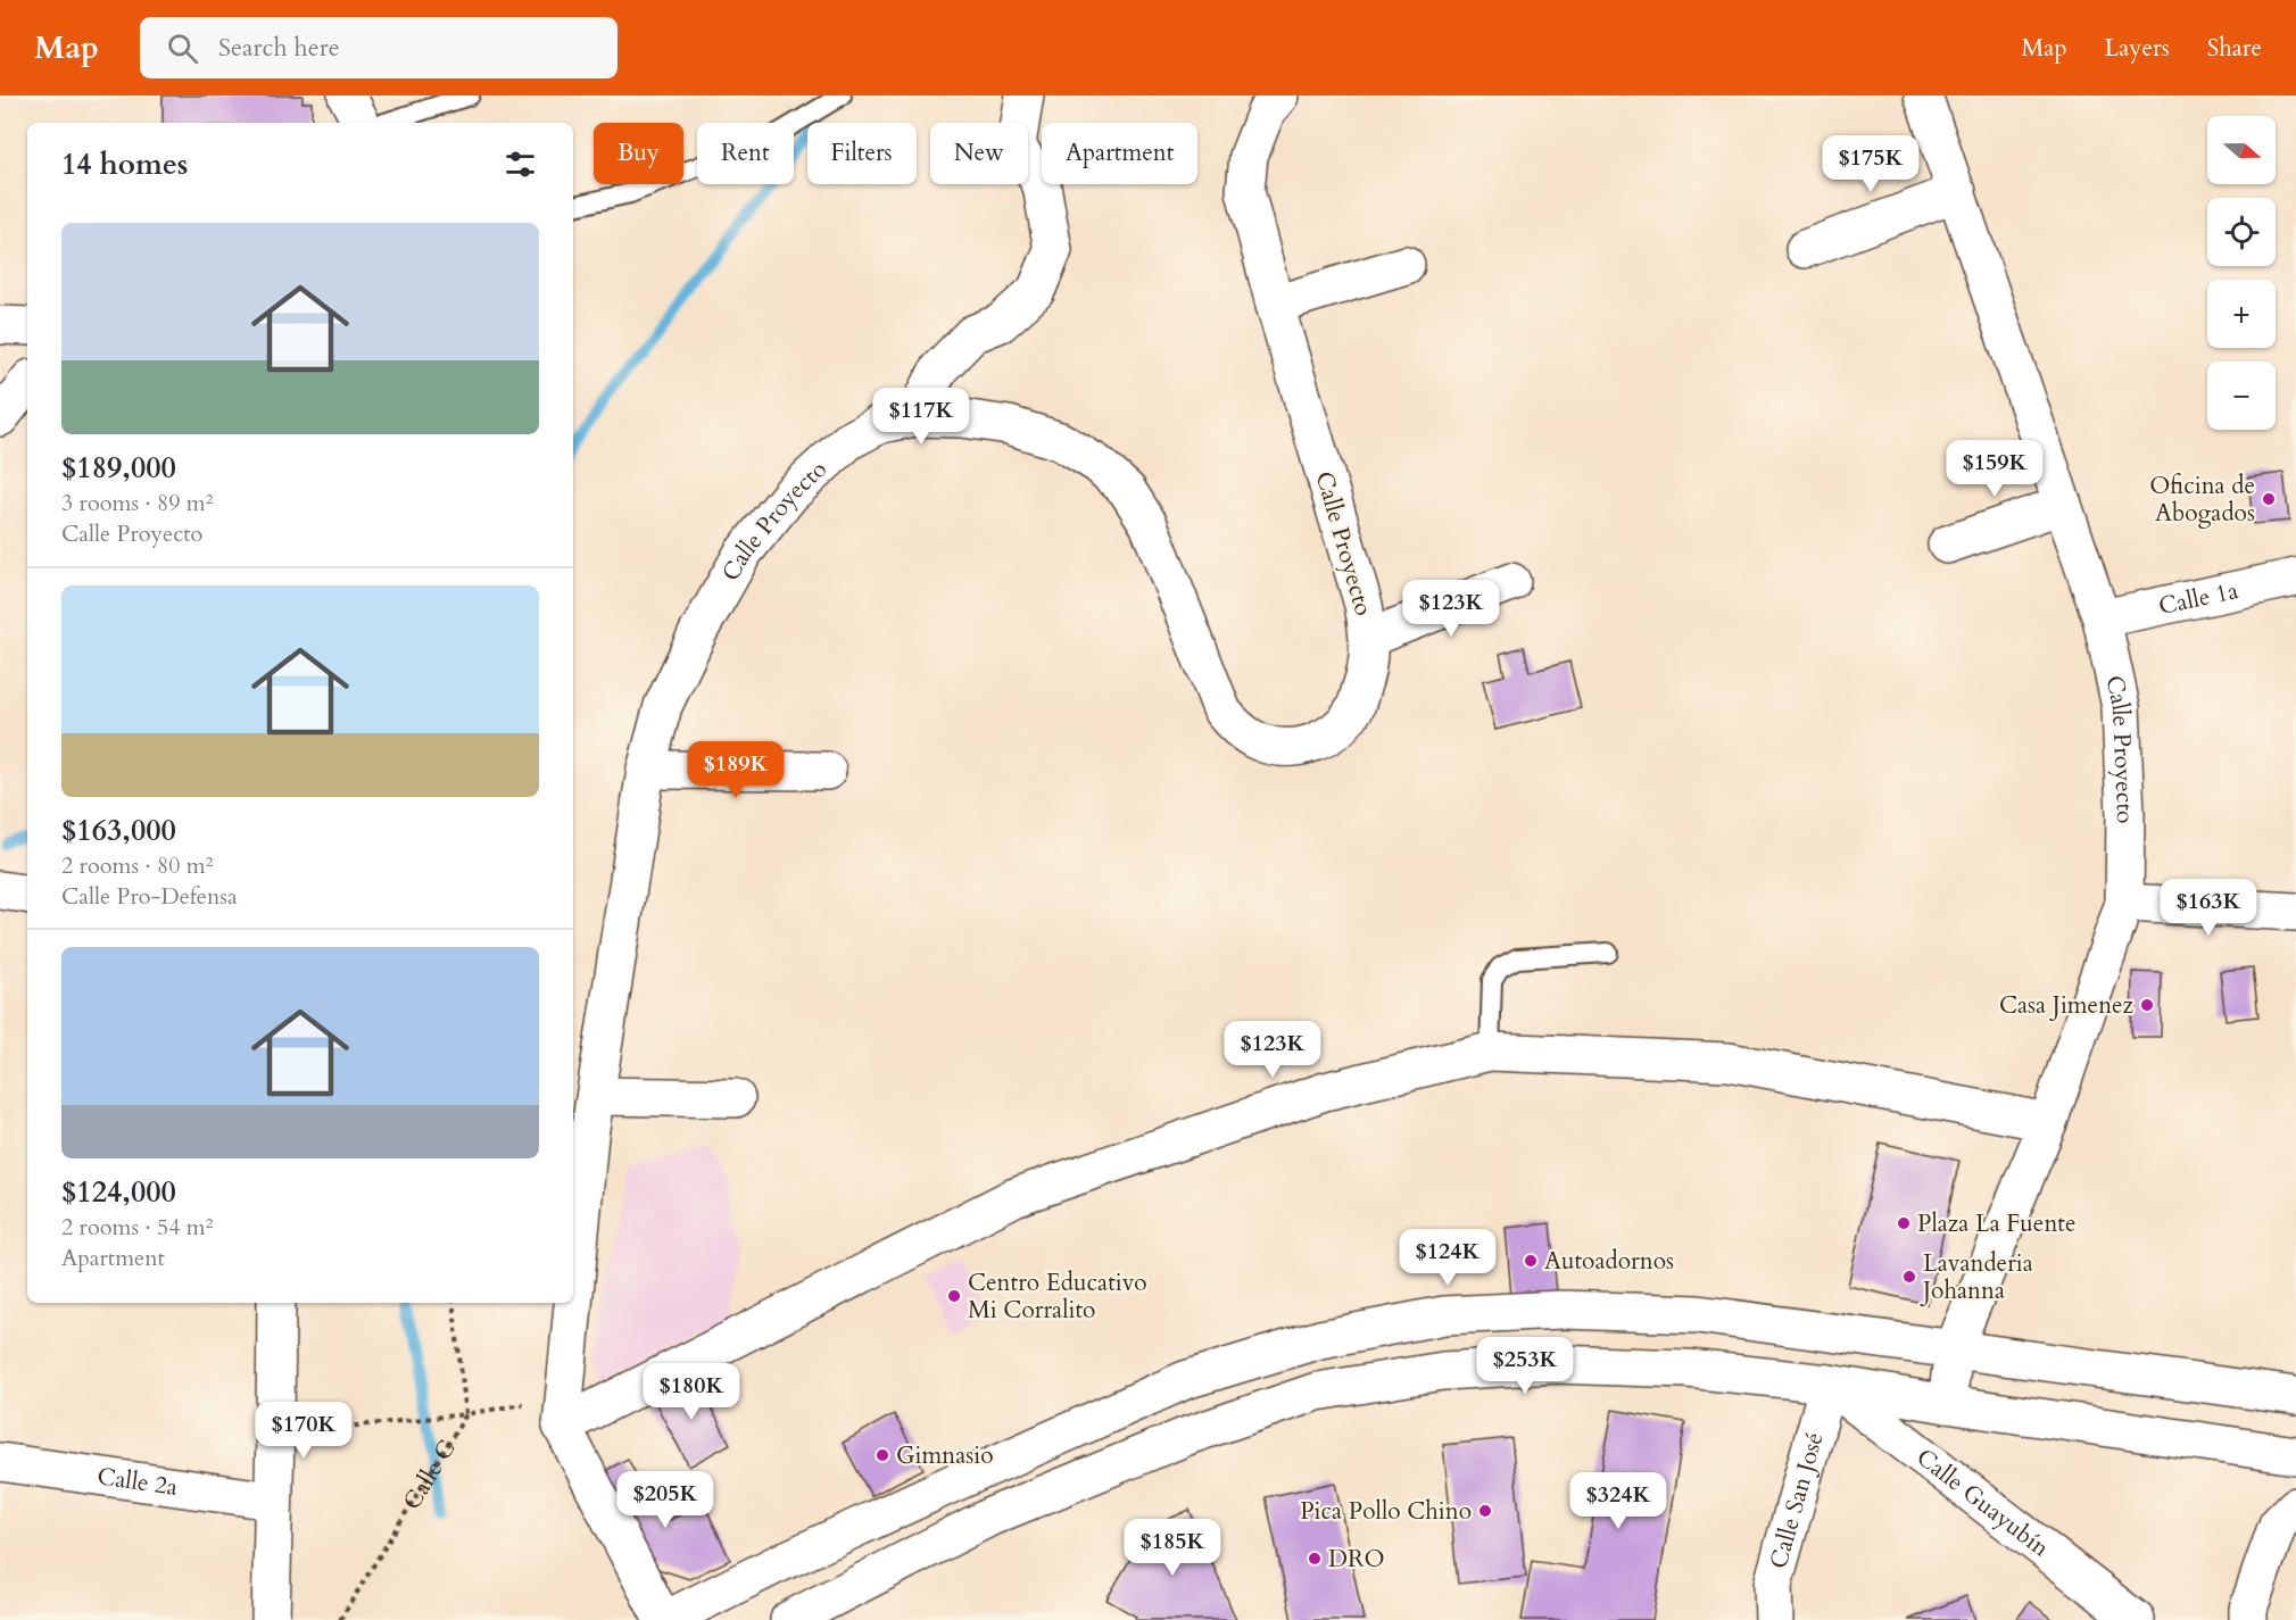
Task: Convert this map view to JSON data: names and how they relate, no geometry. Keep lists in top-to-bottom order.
{
  "streets": {
    "street": [
      "Calle Proyecto",
      "Calle 1a",
      "Calle 2a",
      "Calle San José",
      "Calle Guayubín"
    ],
    "path": ["Calle C"]
  },
  "crossings": [
    ["Calle Proyecto", "Calle 1a"],
    ["Calle Proyecto", "Calle C"],
    ["Calle San José", "Calle Guayubín"]
  ],
  "places": [
    "Oficina de Abogados",
    "Casa Jimenez",
    "Plaza La Fuente",
    "Autoadornos",
    "Lavanderia Johanna",
    "Centro Educativo Mi Corralito",
    "Gimnasio",
    "Pica Pollo Chino",
    "DRO"
  ],
  "north": "right",
  "page": {
    "header": "Map",
    "search": "Search here",
    "nav": ["Map", "Layers", "Share"],
    "map_buttons": ["+", "−"],
    "chip": [
      "Buy",
      "Rent",
      "Filters",
      "New",
      "Apartment"
    ],
    "heading": "14 homes",
    "price": [
      "$175K",
      "$117K",
      "$159K",
      "$123K",
      "$189K",
      "$163K",
      "$123K",
      "$124K",
      "$253K",
      "$180K",
      "$170K",
      "$205K",
      "$324K",
      "$185K"
    ],
    "list": [
      {
        "name": "$189,000",
        "note": "3 rooms · 89 m² · Calle Proyecto"
      },
      {
        "name": "$163,000",
        "note": "2 rooms · 80 m² · Calle Pro-Defensa"
      },
      {
        "name": "$124,000",
        "note": "2 rooms · 54 m² · Apartment"
      }
    ]
  }
}
